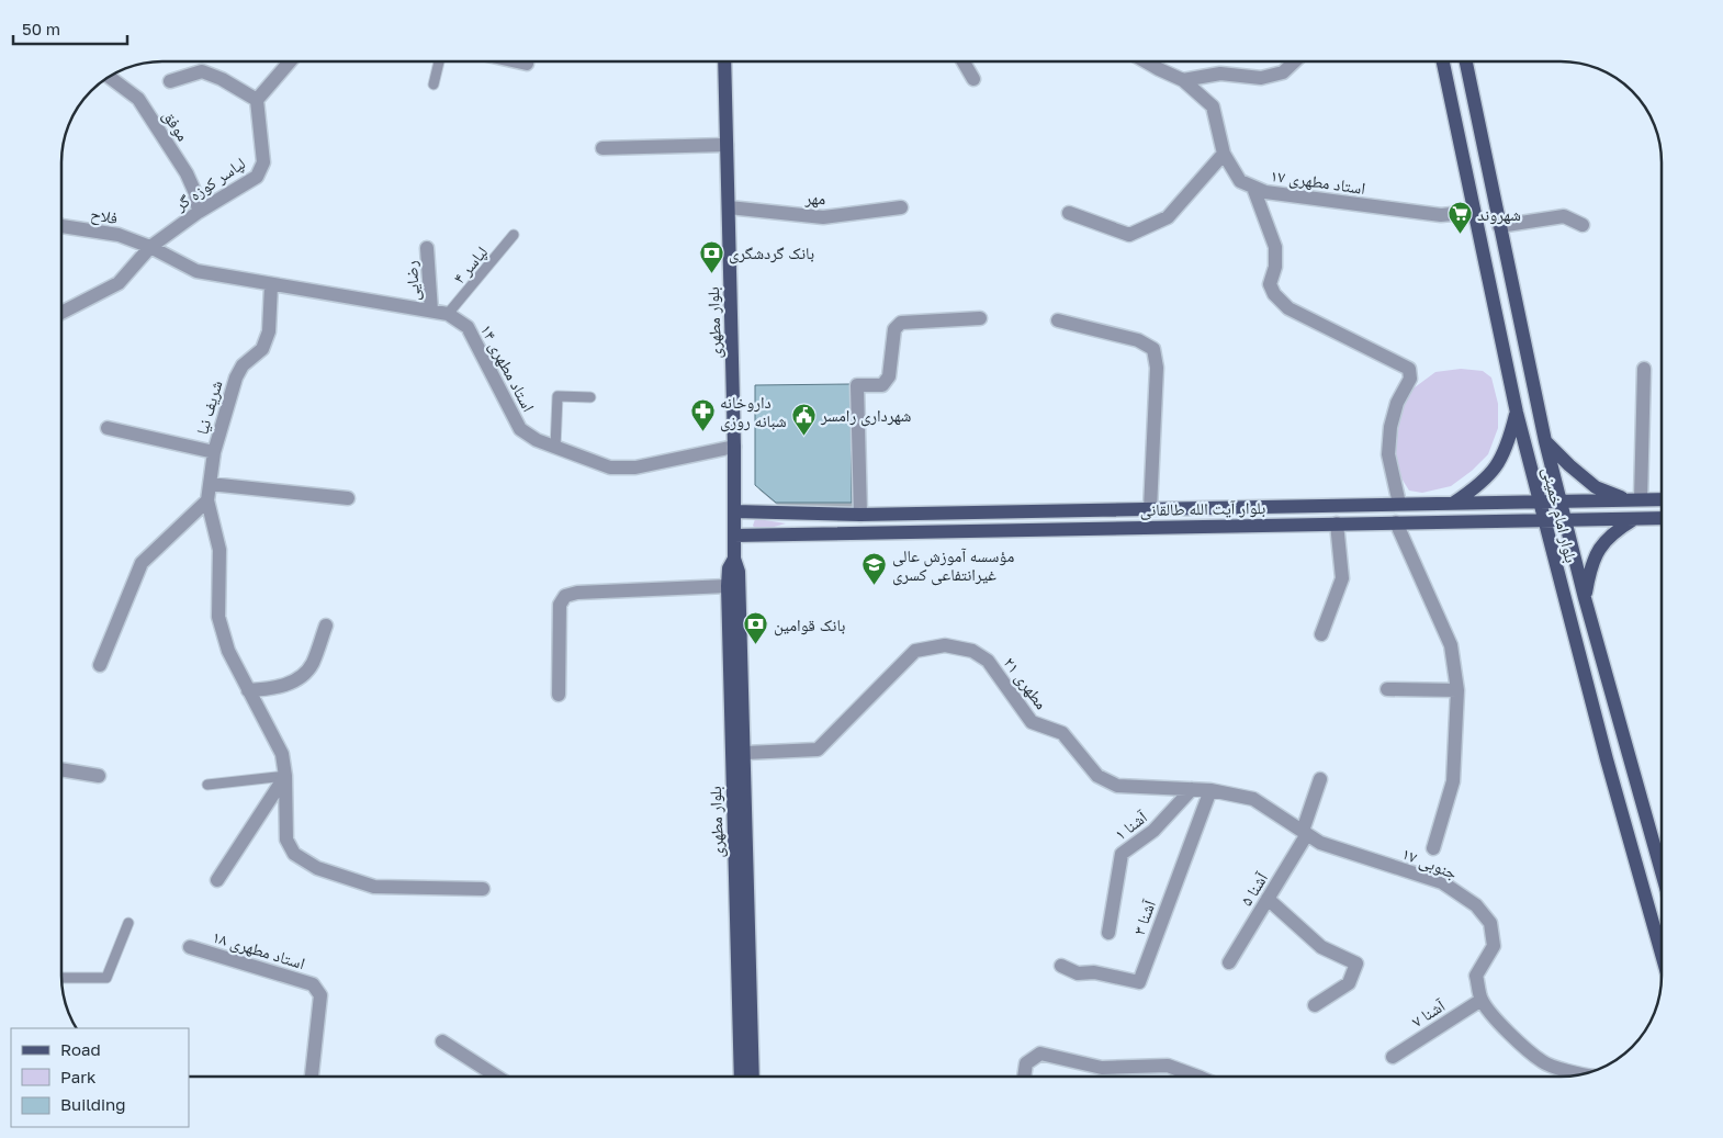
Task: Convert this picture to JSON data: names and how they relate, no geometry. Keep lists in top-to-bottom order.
{
  "streets": {
    "main road": ["بلوار مطهری", "بلوار آیت الله طالقانی", "بلوار امام خمینی"],
    "street": [
      "موفق",
      "استاد مطهری ۱۷",
      "لپاسر کوزه گر",
      "مهر",
      "فلاح",
      "رضایی",
      "استاد مطهری ۱۴",
      "شریف نیا",
      "مطهری ۲۱",
      "آشنا ۱",
      "جنوبی ۱۷",
      "آشنا ۵",
      "آشنا ۳",
      "استاد مطهری ۱۸",
      "آشنا ۷"
    ],
    "lane": ["لپاسر ۴"]
  },
  "crossings": [
    ["موفق", "لپاسر کوزه گر"],
    ["استاد مطهری ۱۷", "بلوار امام خمینی"],
    ["لپاسر کوزه گر", "فلاح"],
    ["لپاسر کوزه گر", "استاد مطهری ۱۴"],
    ["مهر", "بلوار مطهری"],
    ["فلاح", "استاد مطهری ۱۴"],
    ["لپاسر ۴", "استاد مطهری ۱۴"],
    ["رضایی", "استاد مطهری ۱۴"],
    ["بلوار مطهری", "استاد مطهری ۱۴"],
    ["بلوار مطهری", "بلوار آیت الله طالقانی"],
    ["بلوار مطهری", "مطهری ۲۱"],
    ["استاد مطهری ۱۴", "شریف نیا"],
    ["بلوار آیت الله طالقانی", "بلوار امام خمینی"],
    ["مطهری ۲۱", "آشنا ۱"],
    ["مطهری ۲۱", "جنوبی ۱۷"],
    ["مطهری ۲۱", "آشنا ۵"],
    ["مطهری ۲۱", "آشنا ۳"],
    ["جنوبی ۱۷", "آشنا ۷"]
  ],
  "places": {
    "supermarket": ["شهروند"],
    "bank": ["بانک گردشگری", "بانک قوامین"],
    "pharmacy": ["داروخانه شبانه روزی"],
    "public building": ["شهرداری رامسر"],
    "school or university": ["مؤسسه آموزش عالی غیرانتفاعی کسری"]
  },
  "legend": ["Road", "Park", "Building"],
  "scale_bar": "50 m"
}
